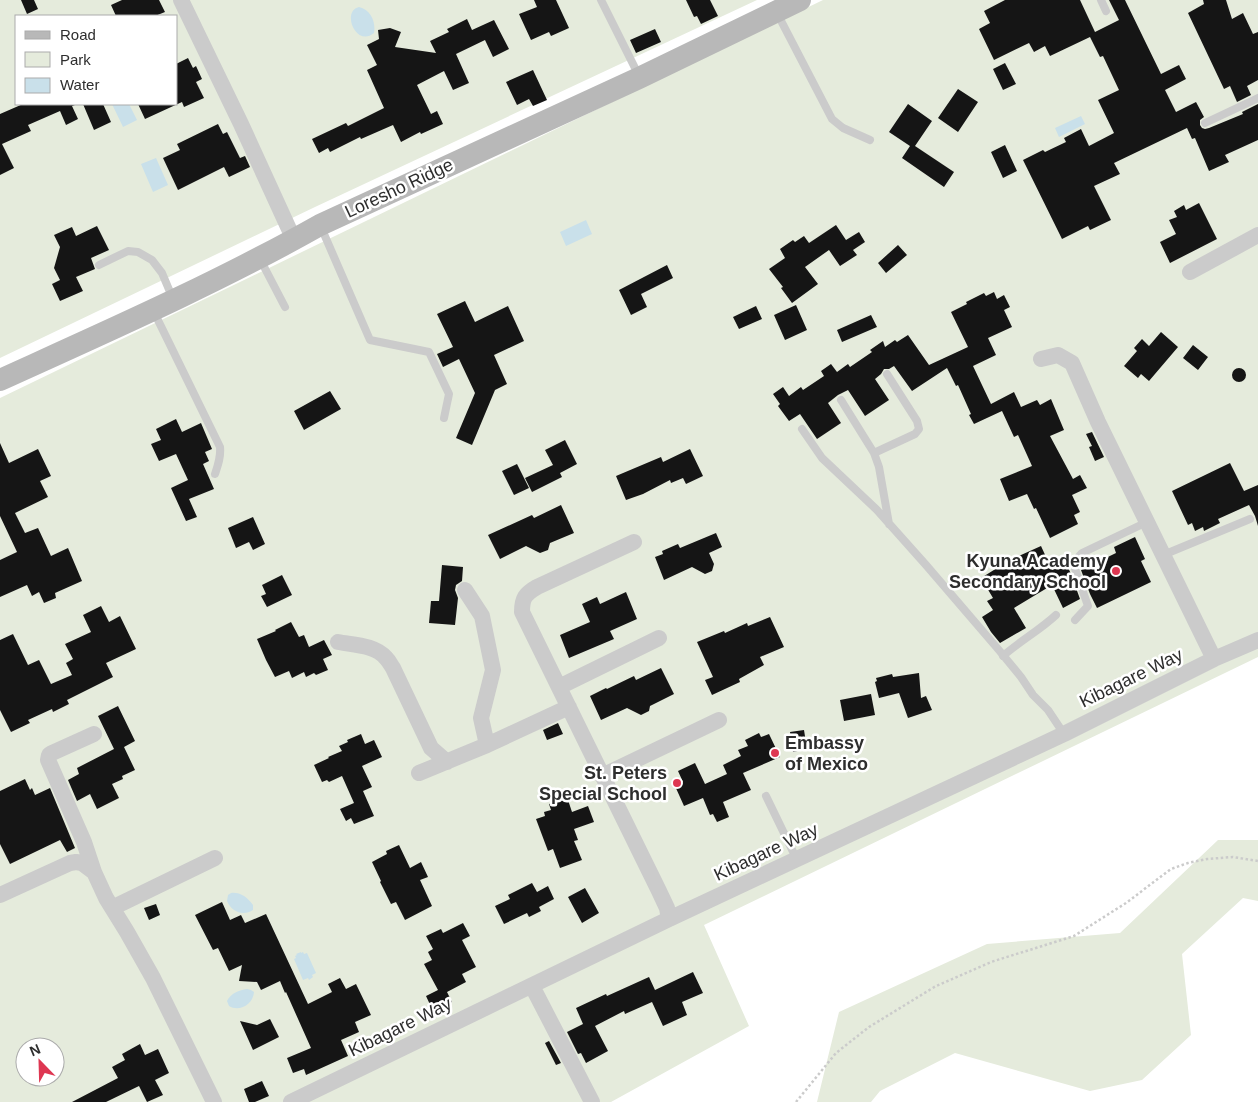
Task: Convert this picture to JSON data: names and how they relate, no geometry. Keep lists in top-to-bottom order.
{
  "streets": {
    "main road": ["Loresho Ridge"],
    "street": ["Kibagare Way"]
  },
  "places": ["Kyuna Academy Secondary School", "Embassy of Mexico", "St. Peters Special School"],
  "legend": ["Road", "Park", "Water"],
  "north": "top left"
}
